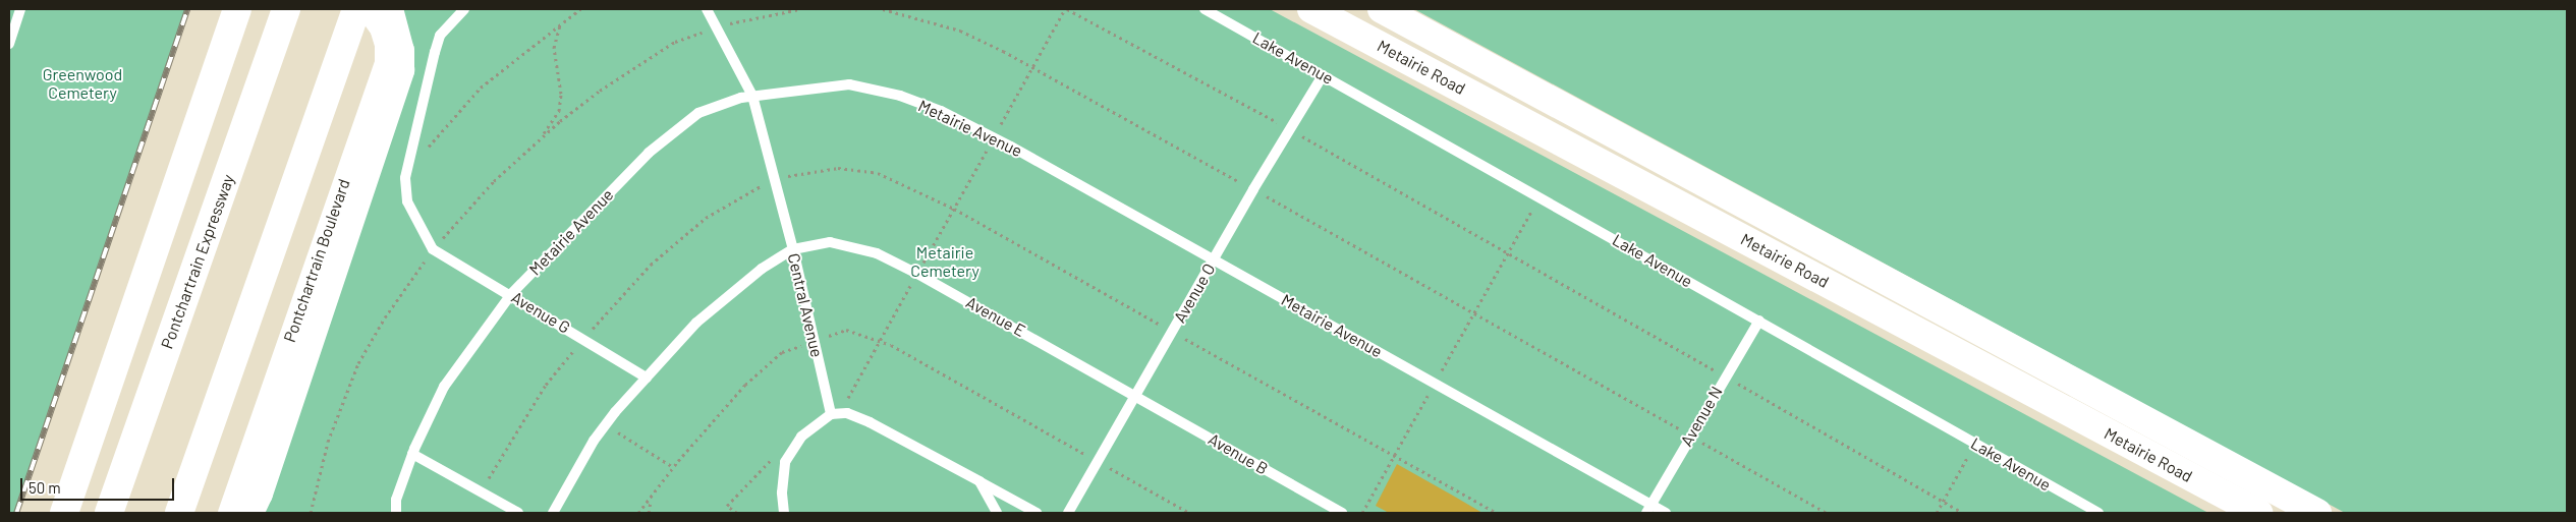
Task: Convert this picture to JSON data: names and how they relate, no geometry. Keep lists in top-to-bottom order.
{
  "streets": {
    "main road": ["Metairie Road", "Pontchartrain Boulevard", "Pontchartrain Expressway"],
    "lane": [
      "Lake Avenue",
      "Metairie Avenue",
      "Avenue O",
      "Central Avenue",
      "Avenue G",
      "Avenue E",
      "Avenue N",
      "Avenue B"
    ]
  },
  "crossings": [
    ["Lake Avenue", "Avenue O"],
    ["Lake Avenue", "Avenue N"],
    ["Metairie Avenue", "Avenue O"],
    ["Metairie Avenue", "Central Avenue"],
    ["Metairie Avenue", "Avenue G"],
    ["Metairie Avenue", "Avenue N"],
    ["Avenue O", "Avenue E"],
    ["Avenue O", "Avenue B"],
    ["Central Avenue", "Avenue E"],
    ["Avenue E", "Avenue B"]
  ],
  "parks": ["Greenwood Cemetery", "Metairie Cemetery"],
  "scale_bar": "50 m"
}
